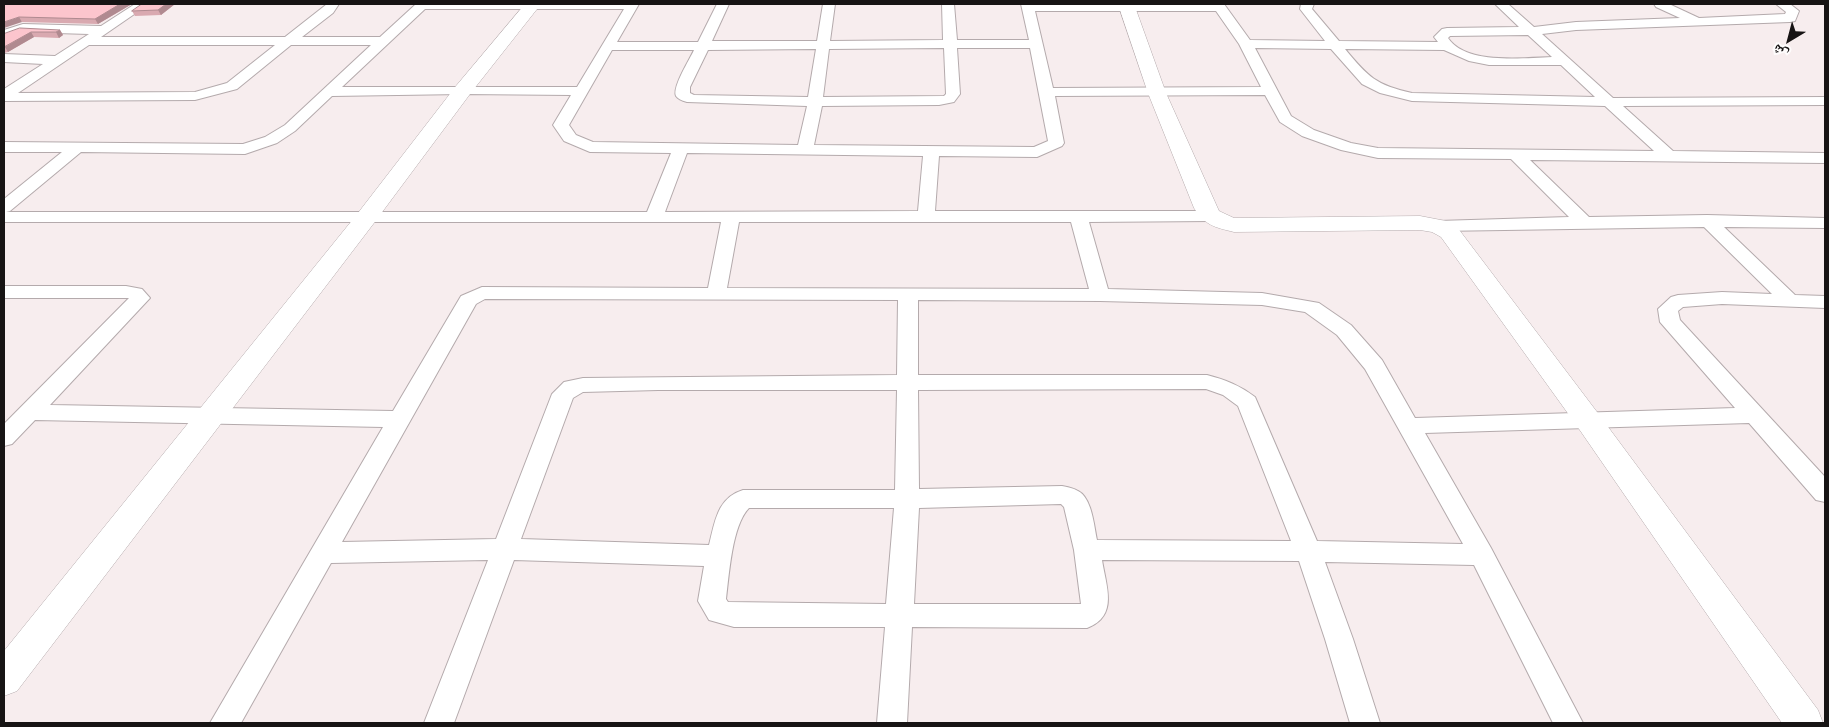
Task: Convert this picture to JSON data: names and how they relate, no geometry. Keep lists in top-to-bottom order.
{
  "north": "bottom left"
}
